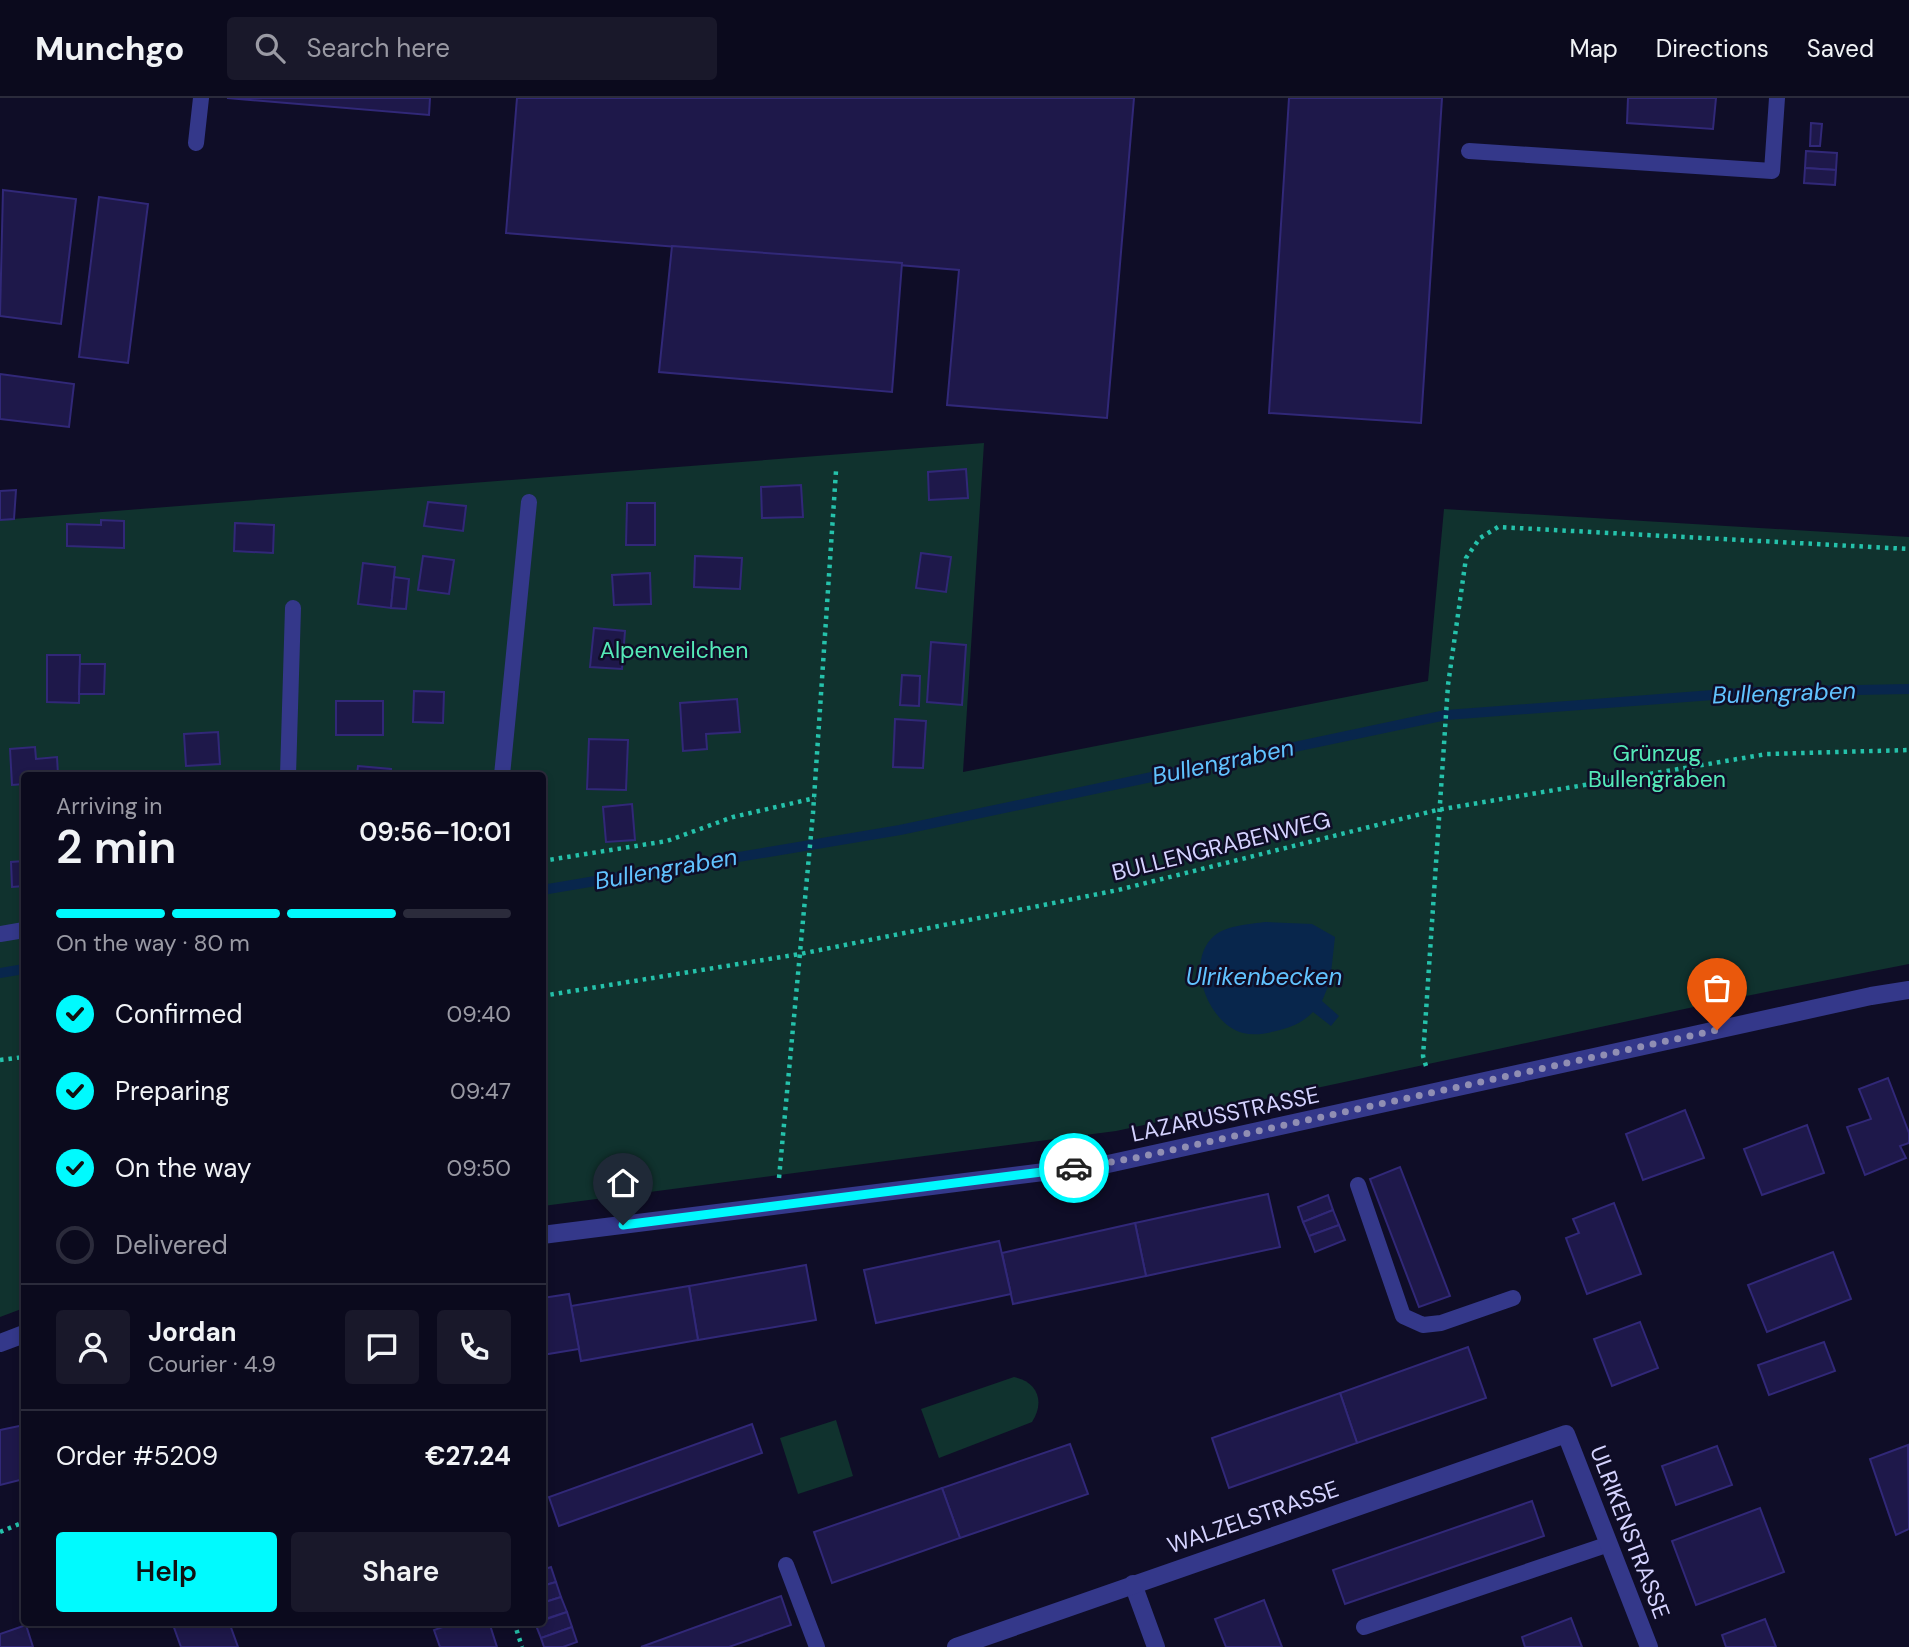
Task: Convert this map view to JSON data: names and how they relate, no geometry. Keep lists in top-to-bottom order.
{
  "streets": {
    "street": ["LAZARUSSTRASSE", "WALZELSTRASSE", "ULRIKENSTRASSE"],
    "path": ["BULLENGRABENWEG"]
  },
  "crossings": [
    ["WALZELSTRASSE", "ULRIKENSTRASSE"]
  ],
  "water": ["Bullengraben", "Ulrikenbecken"],
  "parks": ["Alpenveilchen", "Grünzug Bullengraben"],
  "page": {
    "header": "Munchgo",
    "search": "Search here",
    "nav": ["Map", "Directions", "Saved"],
    "heading": ["2 min", "Arriving in", "09:56–10:01"],
    "panel": [
      "Jordan",
      "Courier · 4.9",
      "Order #5209",
      "€27.24"
    ],
    "bar": "On the way · 80 m",
    "list": [
      ["Confirmed", "09:40"],
      ["Preparing", "09:47"],
      ["On the way", "09:50"],
      "Delivered"
    ],
    "buttons": ["Help", "Share"]
  }
}
